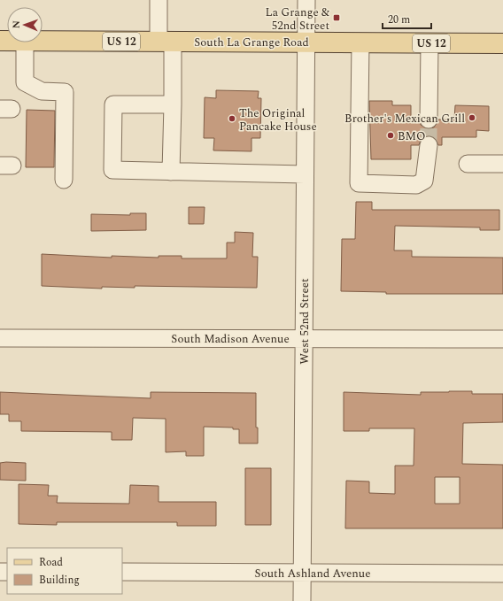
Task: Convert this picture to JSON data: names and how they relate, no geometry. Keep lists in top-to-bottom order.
{
  "streets": {
    "main road": ["US 12", "South La Grange Road"],
    "street": ["West 52nd Street", "South Madison Avenue", "South Ashland Avenue"]
  },
  "crossings": [
    ["South La Grange Road", "West 52nd Street"],
    ["West 52nd Street", "South Madison Avenue"],
    ["West 52nd Street", "South Ashland Avenue"]
  ],
  "places": {
    "transit": ["La Grange & 52nd Street"],
    "other": ["Brother's Mexican Grill", "The Original Pancake House", "BMO"]
  },
  "legend": ["Road", "Building"],
  "scale_bar": "20 m",
  "north": "left"
}
